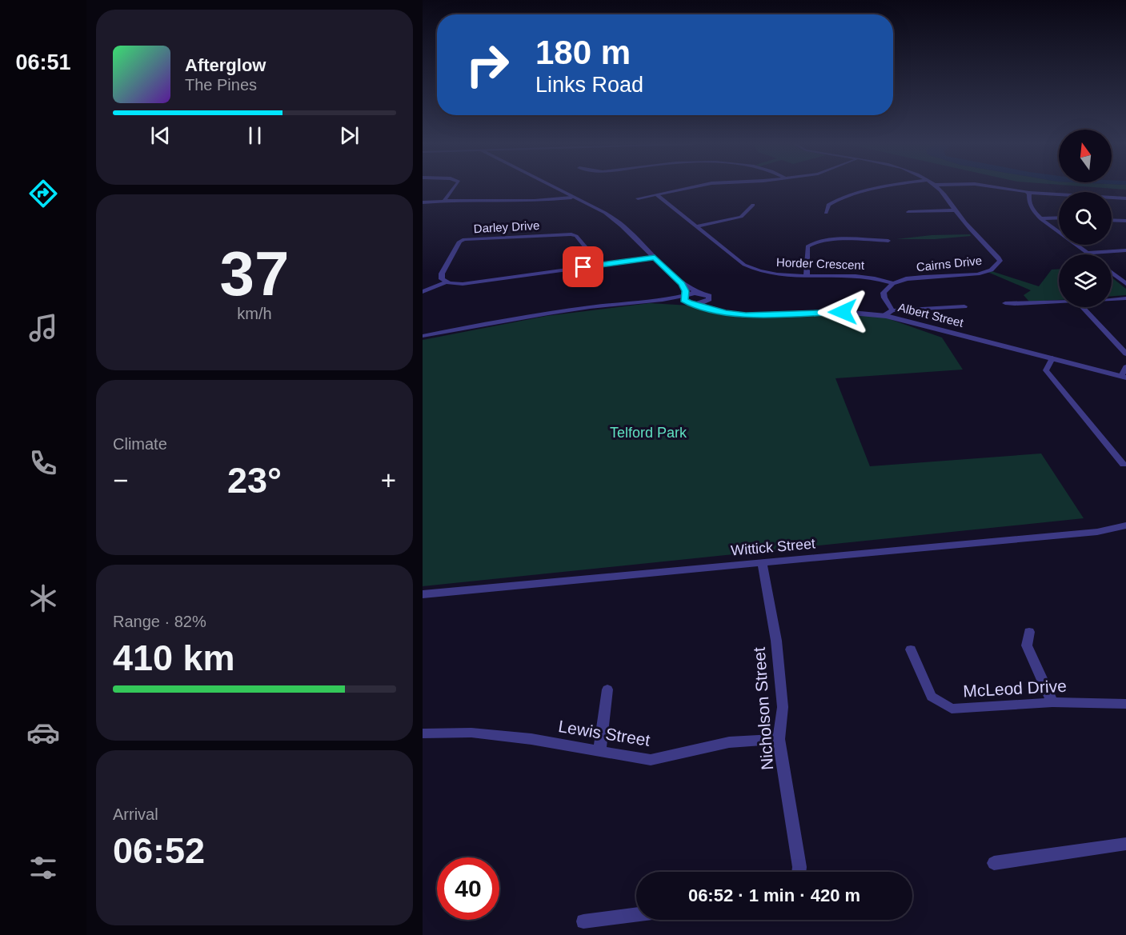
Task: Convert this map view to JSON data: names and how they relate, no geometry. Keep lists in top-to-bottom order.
{
  "streets": {
    "street": [
      "Darley Drive",
      "Horder Crescent",
      "Cairns Drive",
      "Albert Street",
      "Wittick Street",
      "McLeod Drive",
      "Nicholson Street",
      "Lewis Street"
    ]
  },
  "crossings": [
    ["Horder Crescent", "Cairns Drive"],
    ["Wittick Street", "Nicholson Street"],
    ["Nicholson Street", "Lewis Street"]
  ],
  "parks": ["Telford Park"],
  "north": "top",
  "page": {
    "tabs": "06:51",
    "turn": ["180 m", "Links Road"],
    "song": ["Afterglow", "The Pines"],
    "tile": [
      ["37", "km/h"],
      "Climate",
      ["Range · 82%", "410 km"],
      ["Arrival", "06:52"]
    ],
    "heat": ["−", "23°", "+"],
    "limit": "40",
    "trip": "06:52 · 1 min · 420 m"
  }
}
